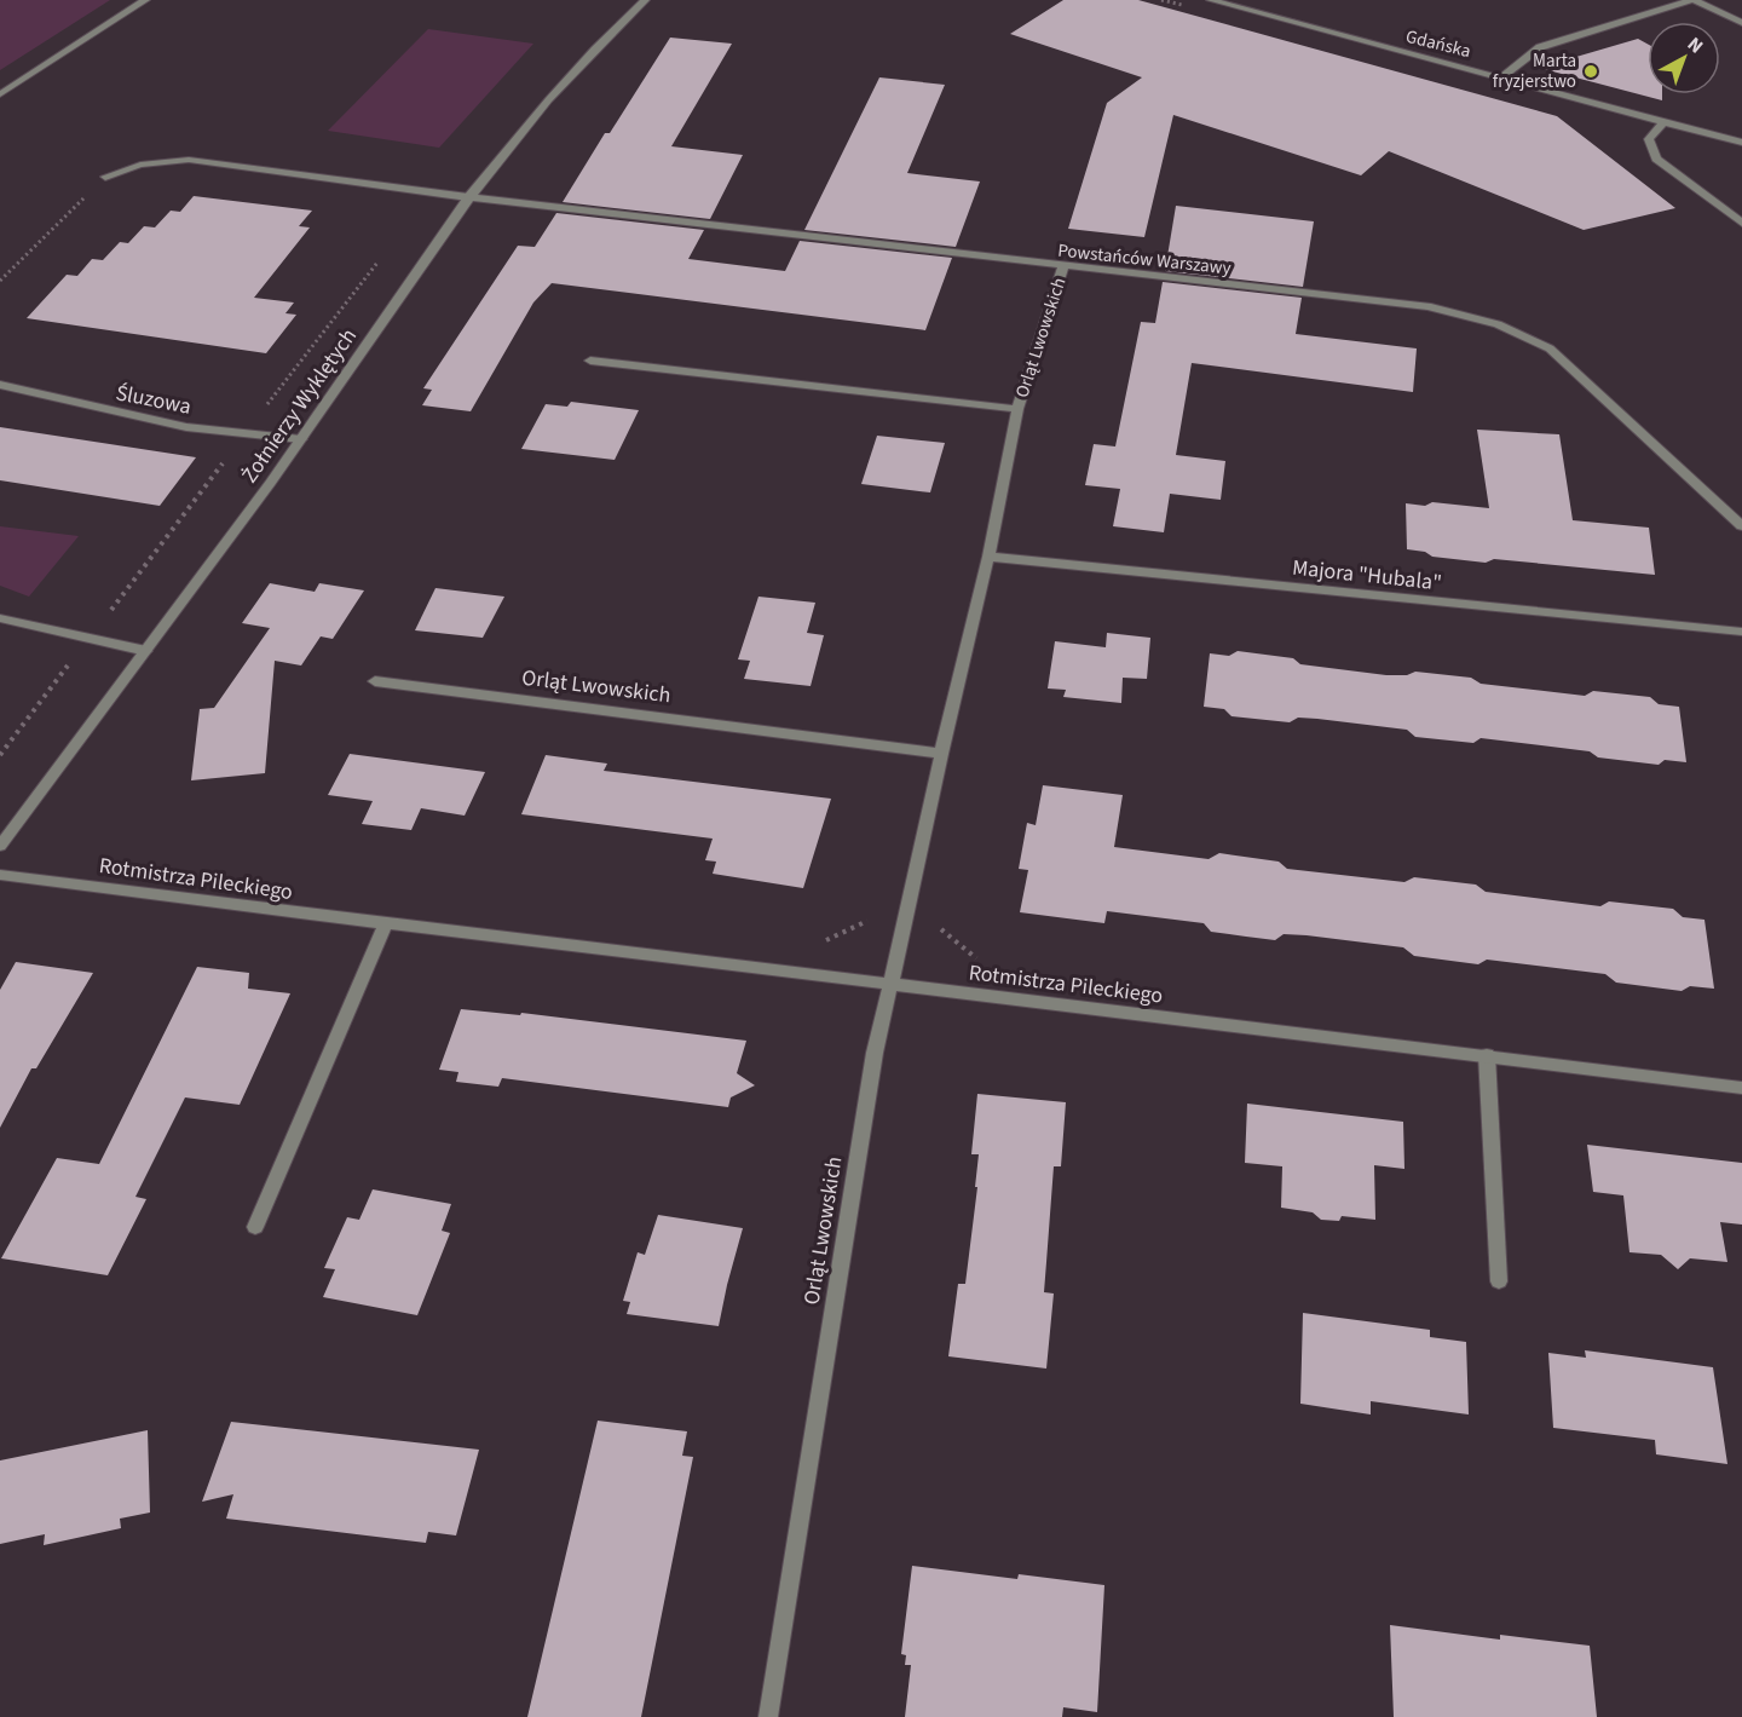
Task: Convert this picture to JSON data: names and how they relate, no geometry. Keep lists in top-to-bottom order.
{
  "streets": {
    "street": [
      "Gdańska",
      "Powstańców Warszawy",
      "Orląt Lwowskich",
      "Śluzowa",
      "Żołnierzy Wyklętych",
      "Majora \"Hubala\"",
      "Rotmistrza Pileckiego"
    ]
  },
  "crossings": [
    ["Powstańców Warszawy", "Orląt Lwowskich"],
    ["Powstańców Warszawy", "Żołnierzy Wyklętych"],
    ["Orląt Lwowskich", "Majora \"Hubala\""],
    ["Orląt Lwowskich", "Rotmistrza Pileckiego"],
    ["Śluzowa", "Żołnierzy Wyklętych"]
  ],
  "places": ["Marta fryzjerstwo"],
  "north": "top right"
}
